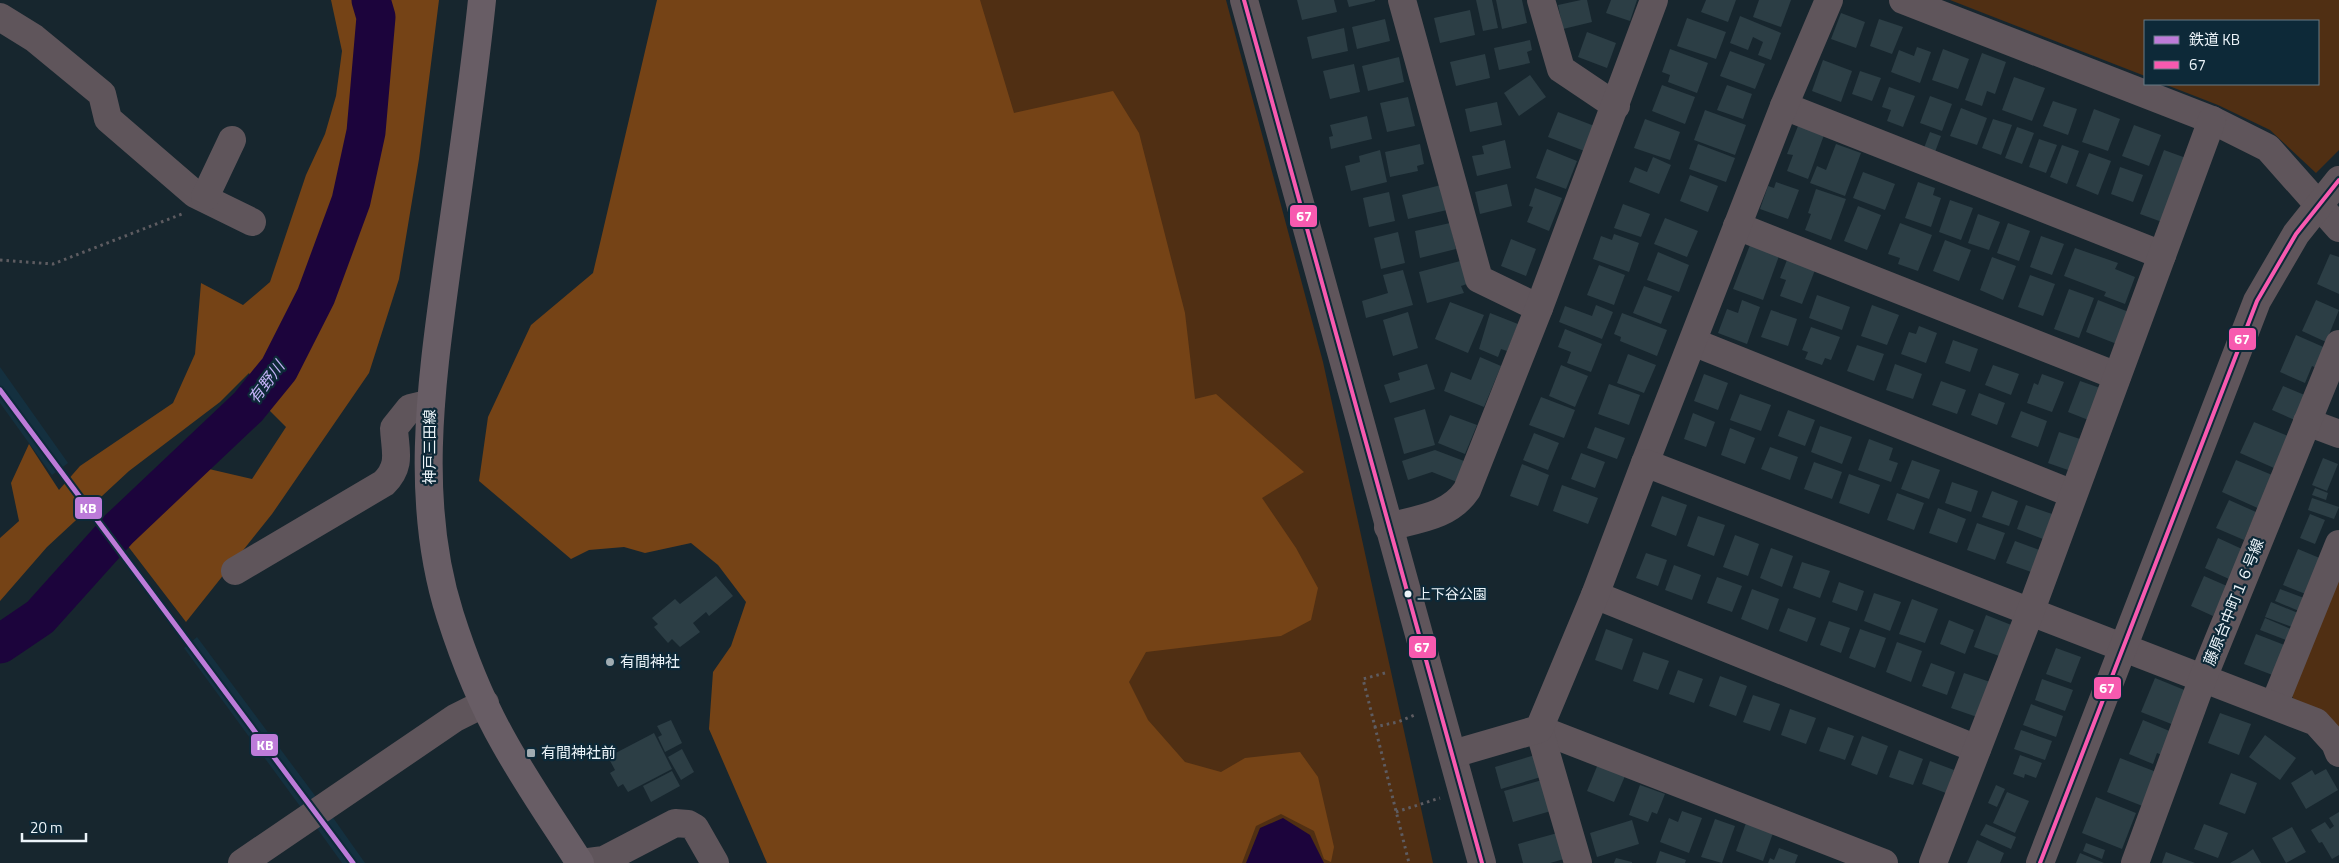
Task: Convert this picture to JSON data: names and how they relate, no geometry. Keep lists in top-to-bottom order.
{
  "streets": {
    "main road": ["神戸三田線"],
    "street": ["藤原台中町１６号線"]
  },
  "water": ["有野川"],
  "places": {
    "other": ["上下谷公園", "有間神社"],
    "transit": ["有間神社前"]
  },
  "lines": ["transit line 67", "rail line KB"],
  "legend": ["鉄道 KB", "67"],
  "scale_bar": "20 m"
}
